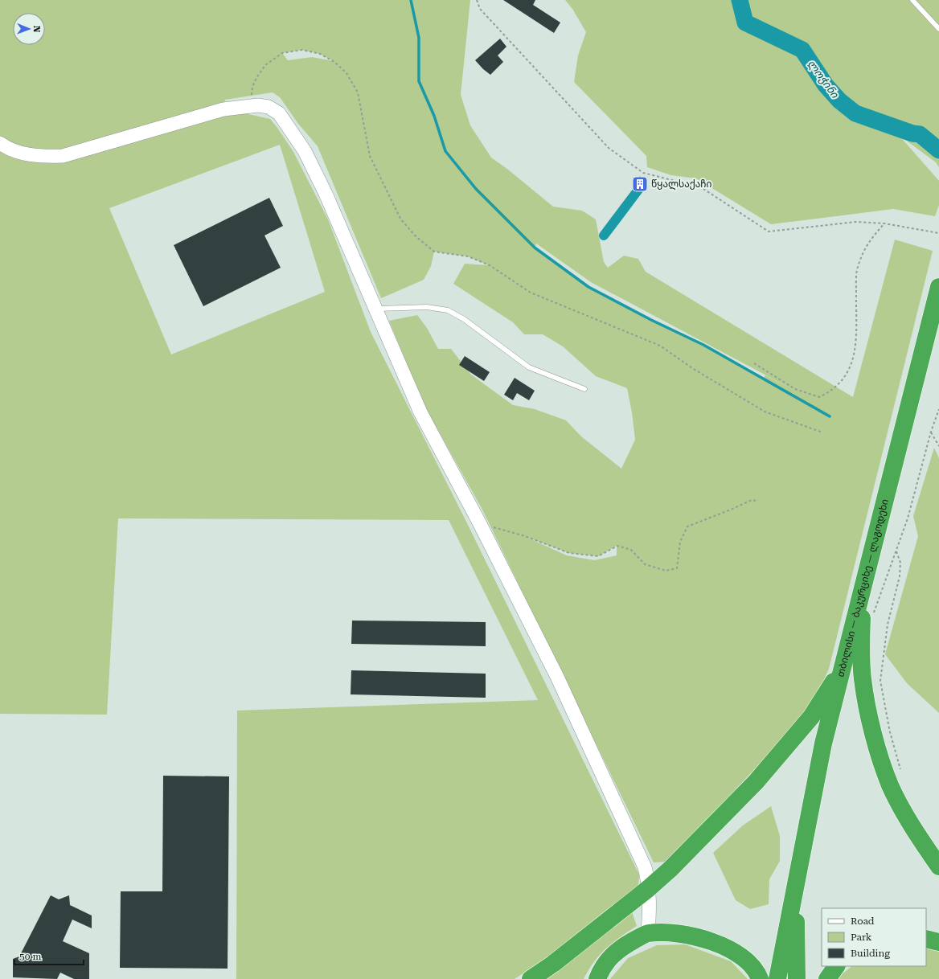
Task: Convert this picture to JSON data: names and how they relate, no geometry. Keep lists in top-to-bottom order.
{
  "streets": {
    "highway": ["თბილისი — ბაკურციხე — ლაგოდეხი"]
  },
  "water": ["ლოჭინი"],
  "places": {
    "building": ["წყალსაქაჩი"]
  },
  "legend": ["Road", "Park", "Building"],
  "scale_bar": "50 m",
  "north": "right"
}
